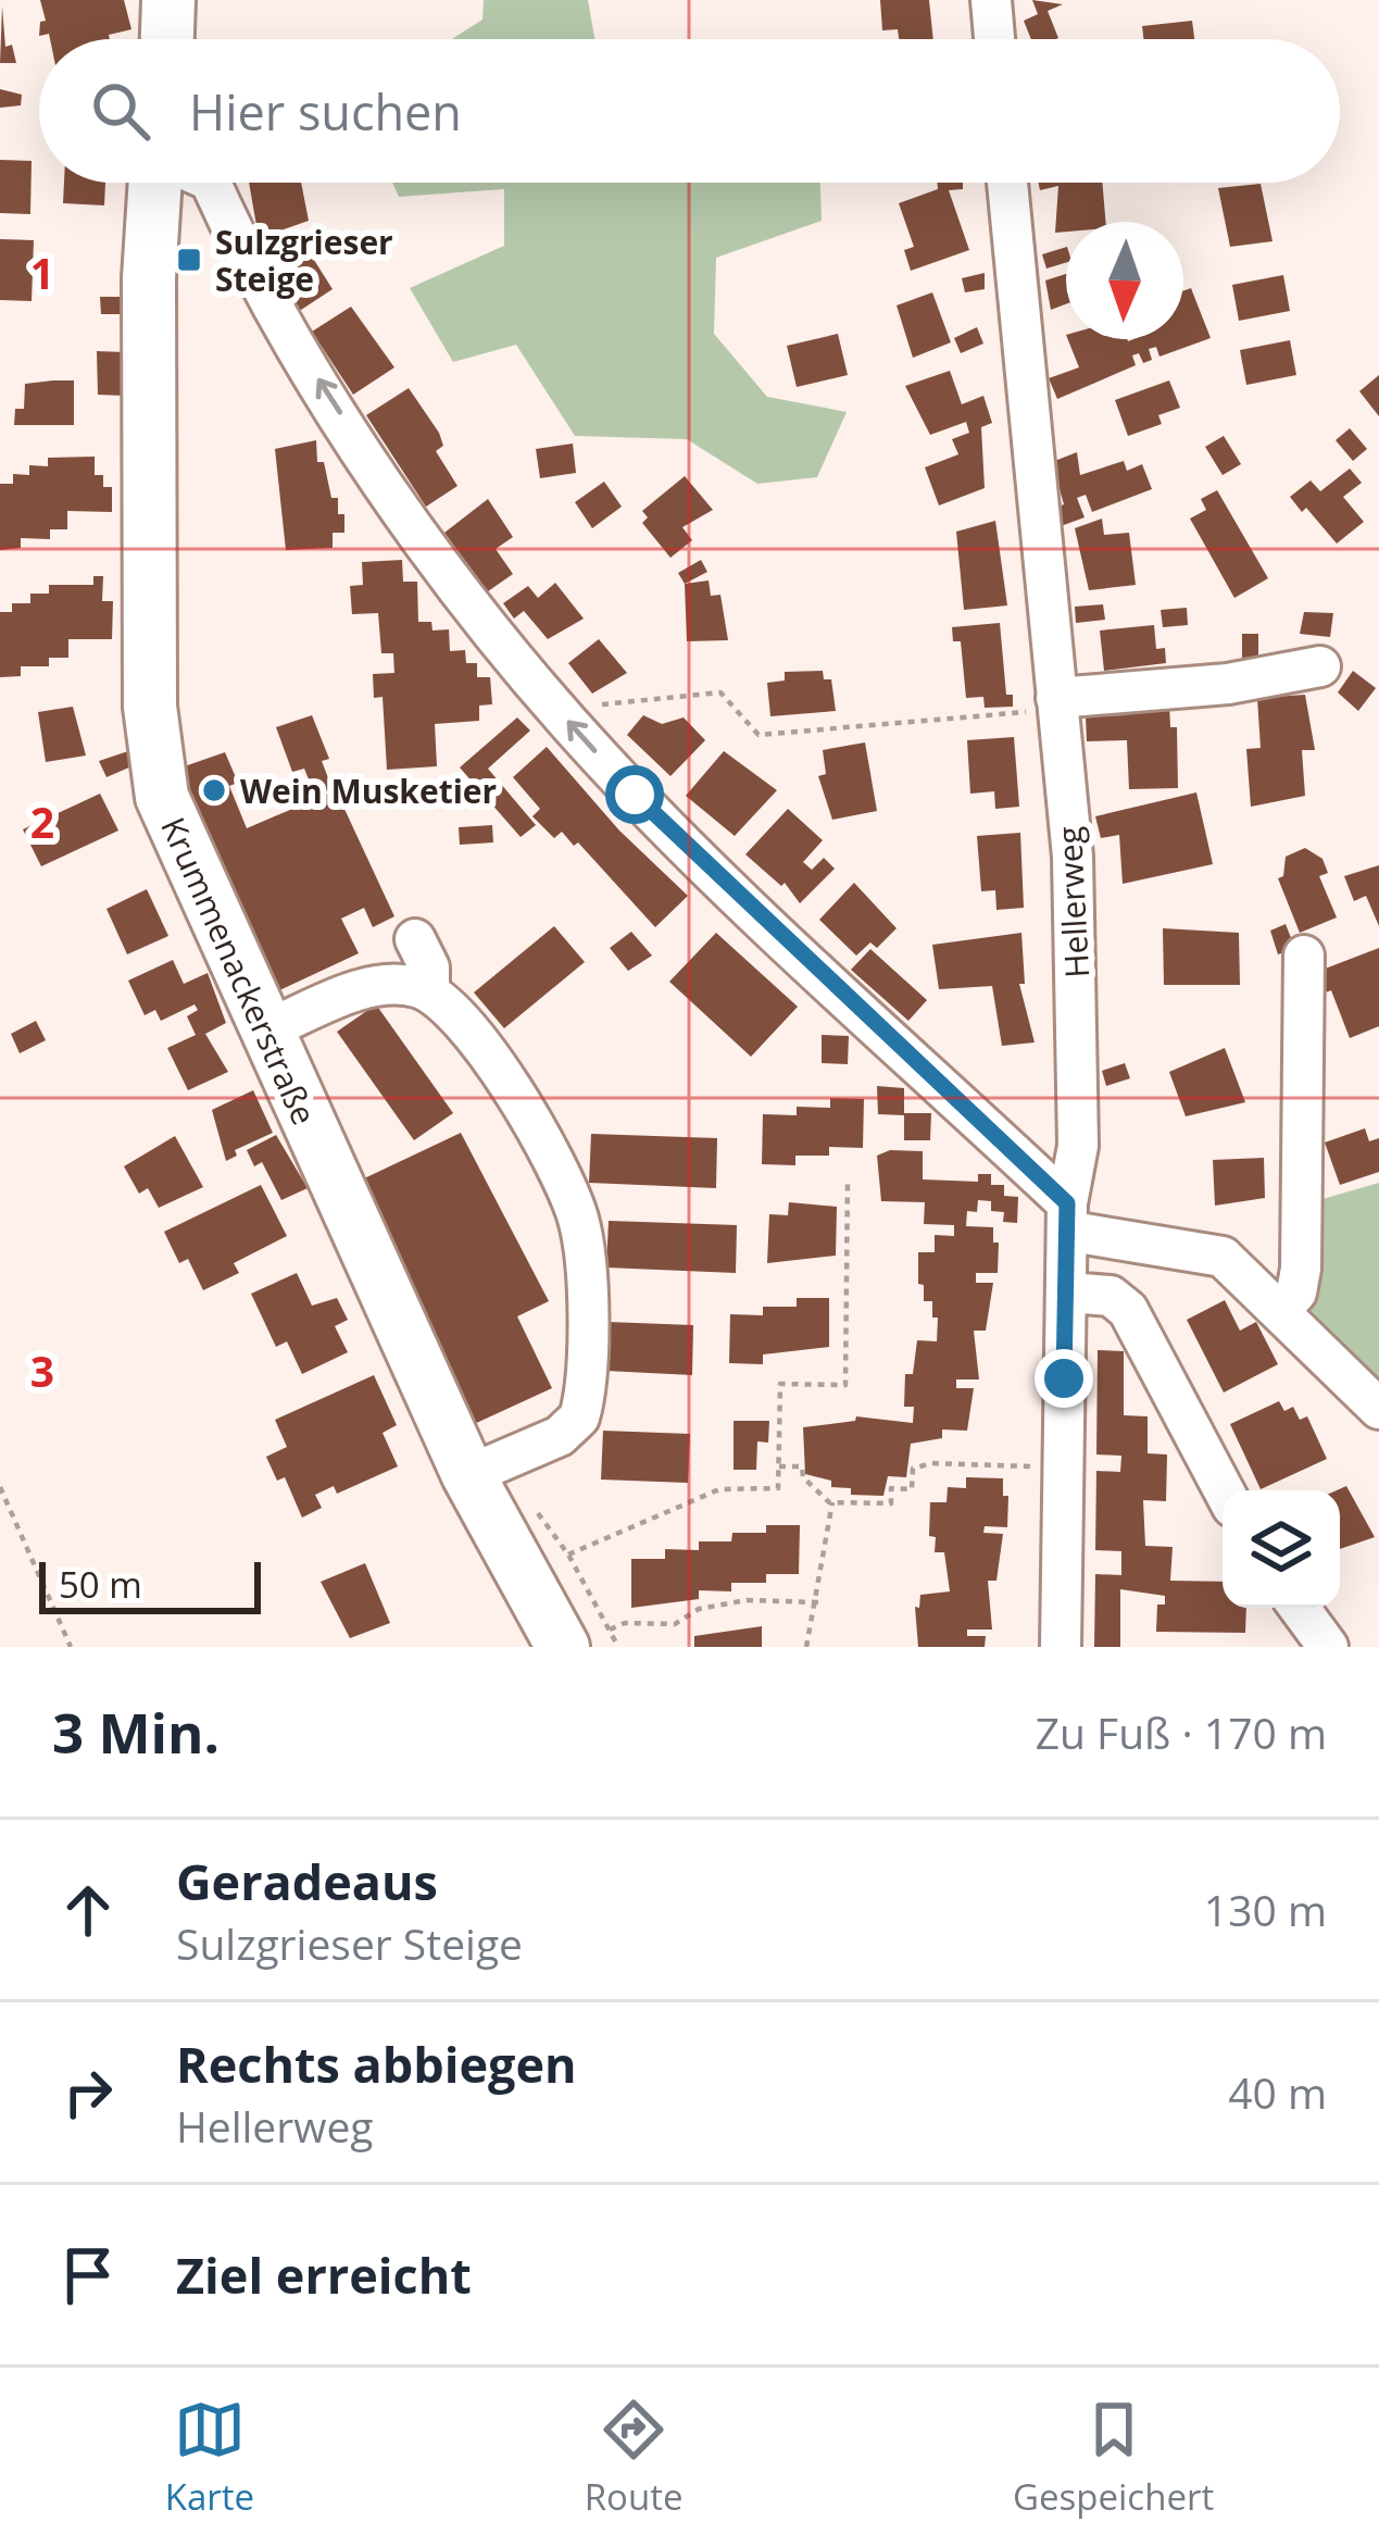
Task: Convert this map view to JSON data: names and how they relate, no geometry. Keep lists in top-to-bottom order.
{
  "streets": {
    "main road": ["Krummenackerstraße"],
    "street": ["Hellerweg"]
  },
  "places": {
    "transit": ["Sulzgrieser Steige"],
    "other": ["Wein Musketier"]
  },
  "scale_bar": "50 m",
  "north": "bottom",
  "page": {
    "search": "Hier suchen",
    "scale": "50 m",
    "heading": ["3 Min.", "Zu Fuß · 170 m"],
    "list": [
      ["Geradeaus", "Sulzgrieser Steige", "130 m"],
      ["Rechts abbiegen", "Hellerweg", "40 m"],
      "Ziel erreicht"
    ],
    "nav": ["Karte", "Route", "Gespeichert"]
  },
  "grid": {
    "rows": ["1", "2", "3"]
  }
}
